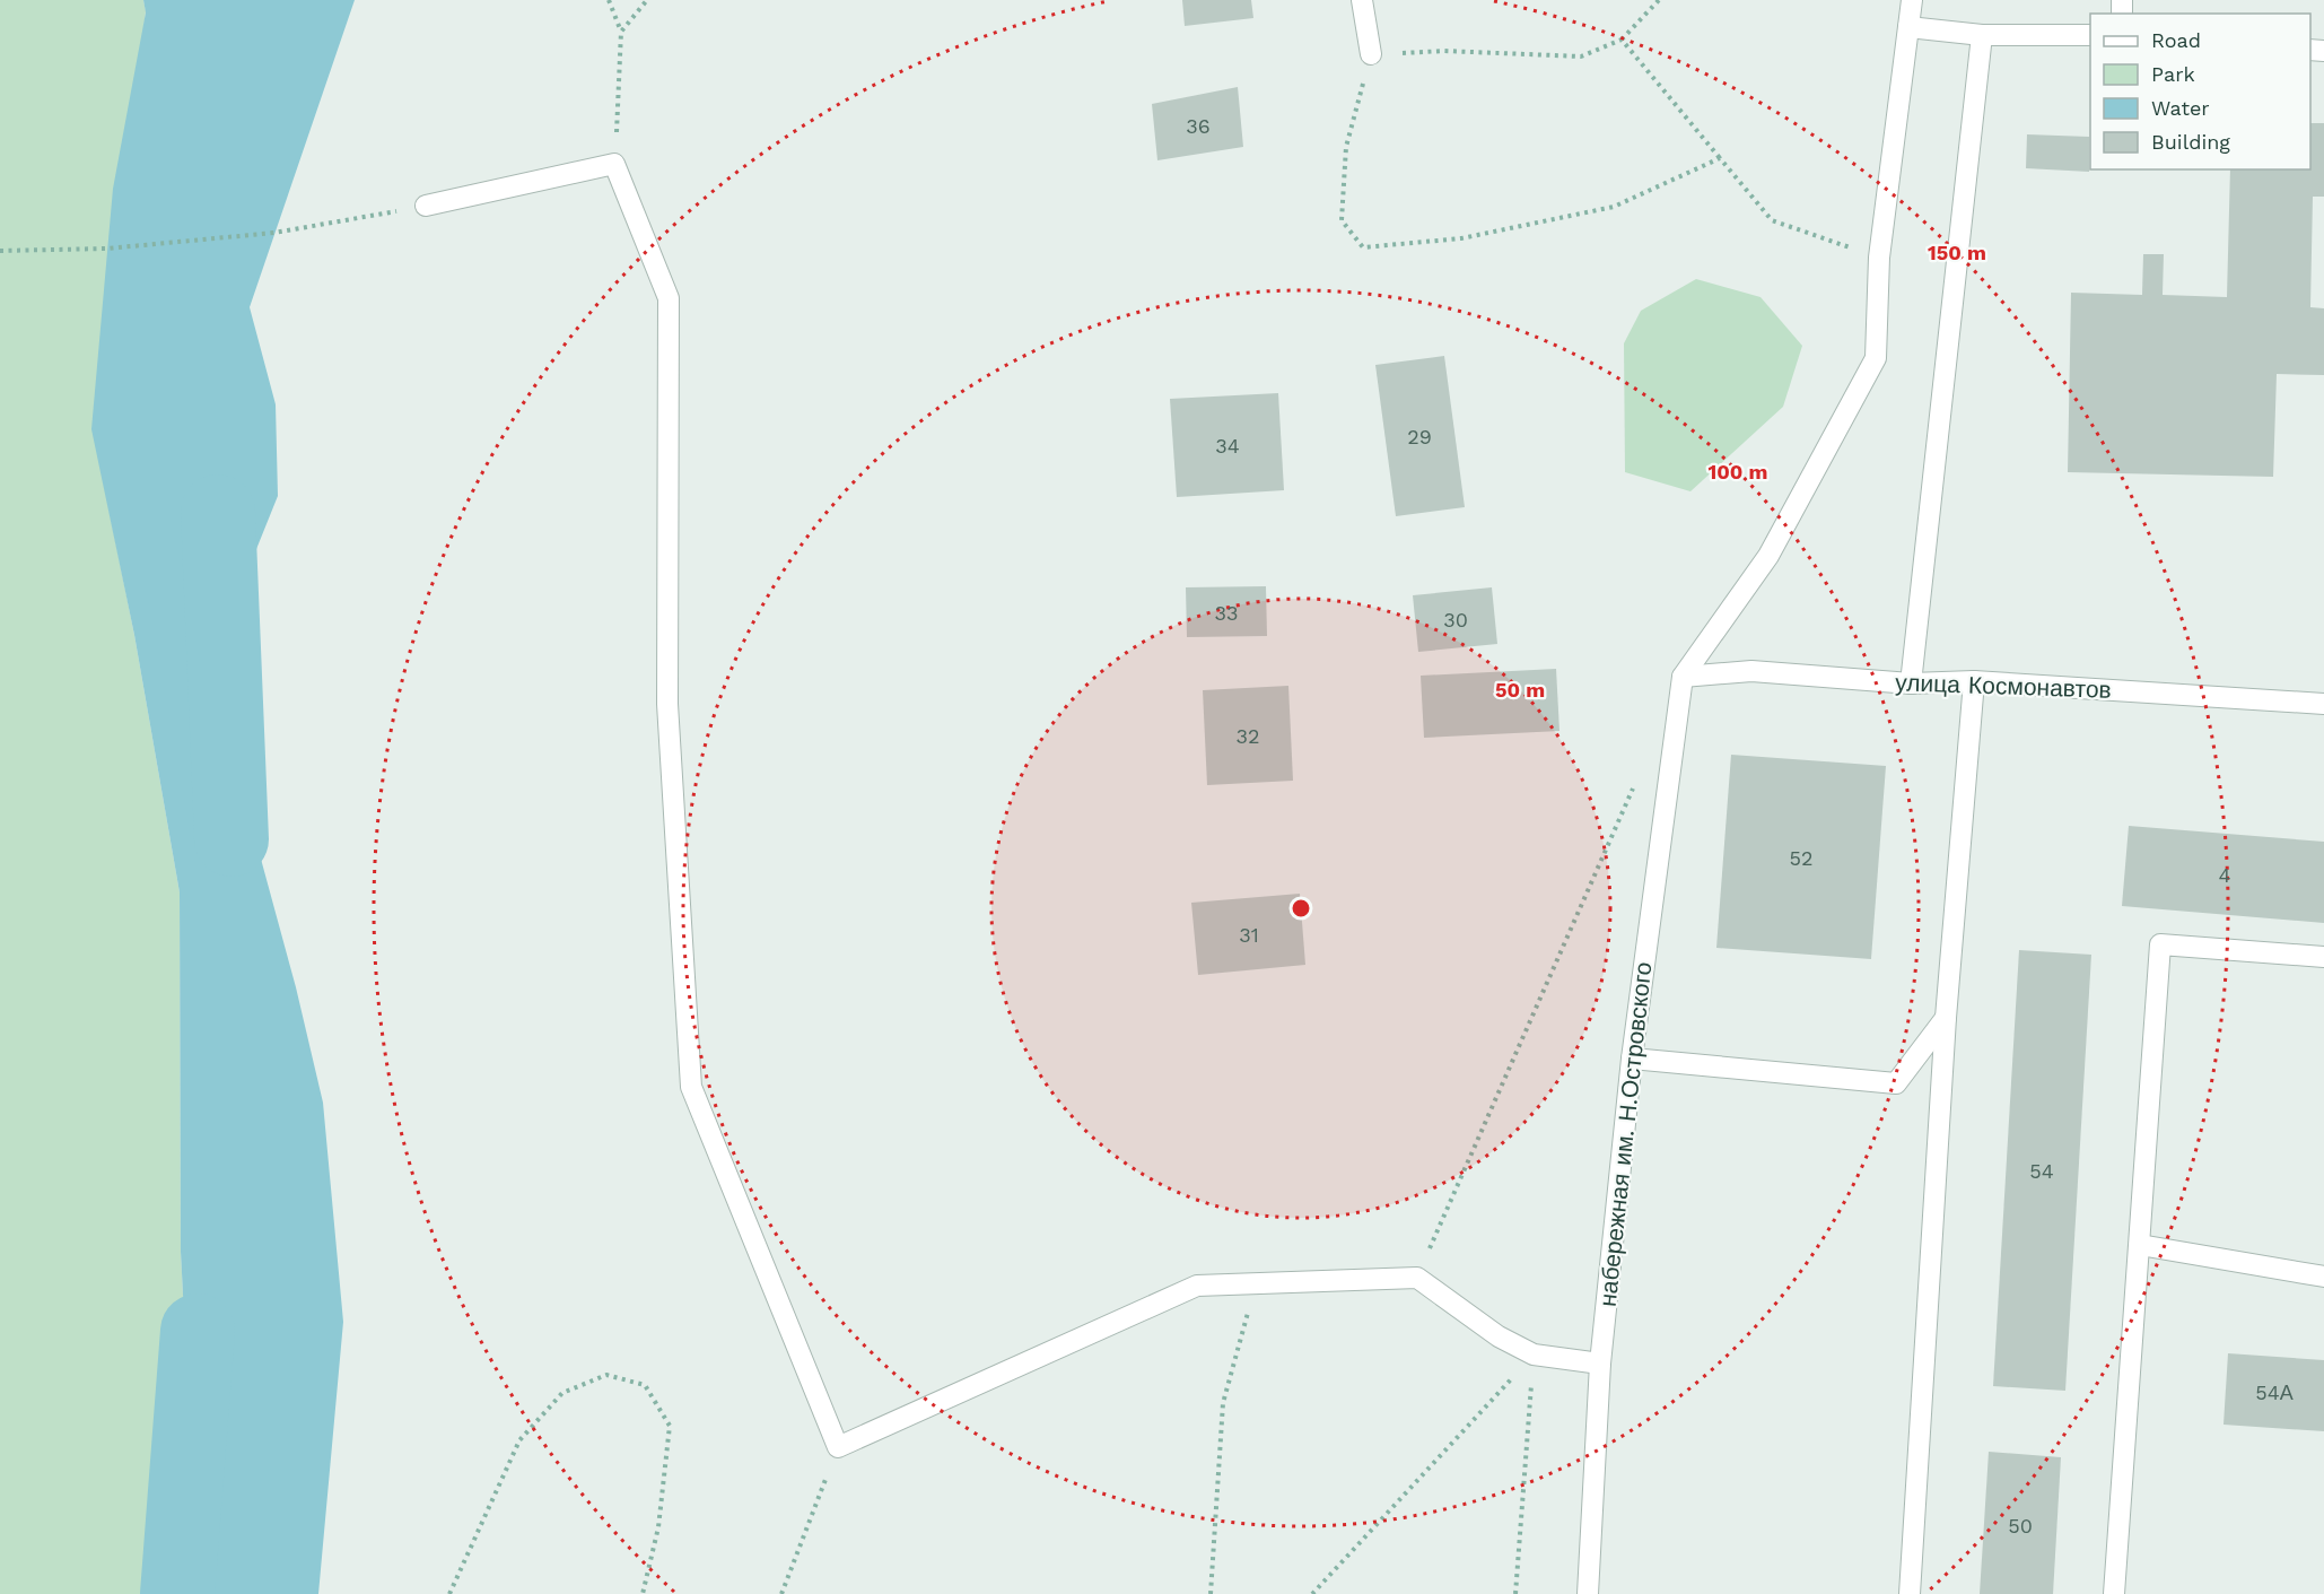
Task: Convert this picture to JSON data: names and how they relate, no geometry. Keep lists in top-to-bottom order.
{
  "streets": {
    "street": ["улица Космонавтов", "набережная им. Н.Островского"]
  },
  "crossings": [
    ["улица Космонавтов", "набережная им. Н.Островского"]
  ],
  "house_numbers": [
    "36",
    "29",
    "34",
    "33",
    "30",
    "32",
    "52",
    "4",
    "31",
    "54",
    "54А",
    "50"
  ],
  "legend": [
    "Road",
    "Park",
    "Water",
    "Building"
  ],
  "rings": ["150 m", "100 m", "50 m"]
}
